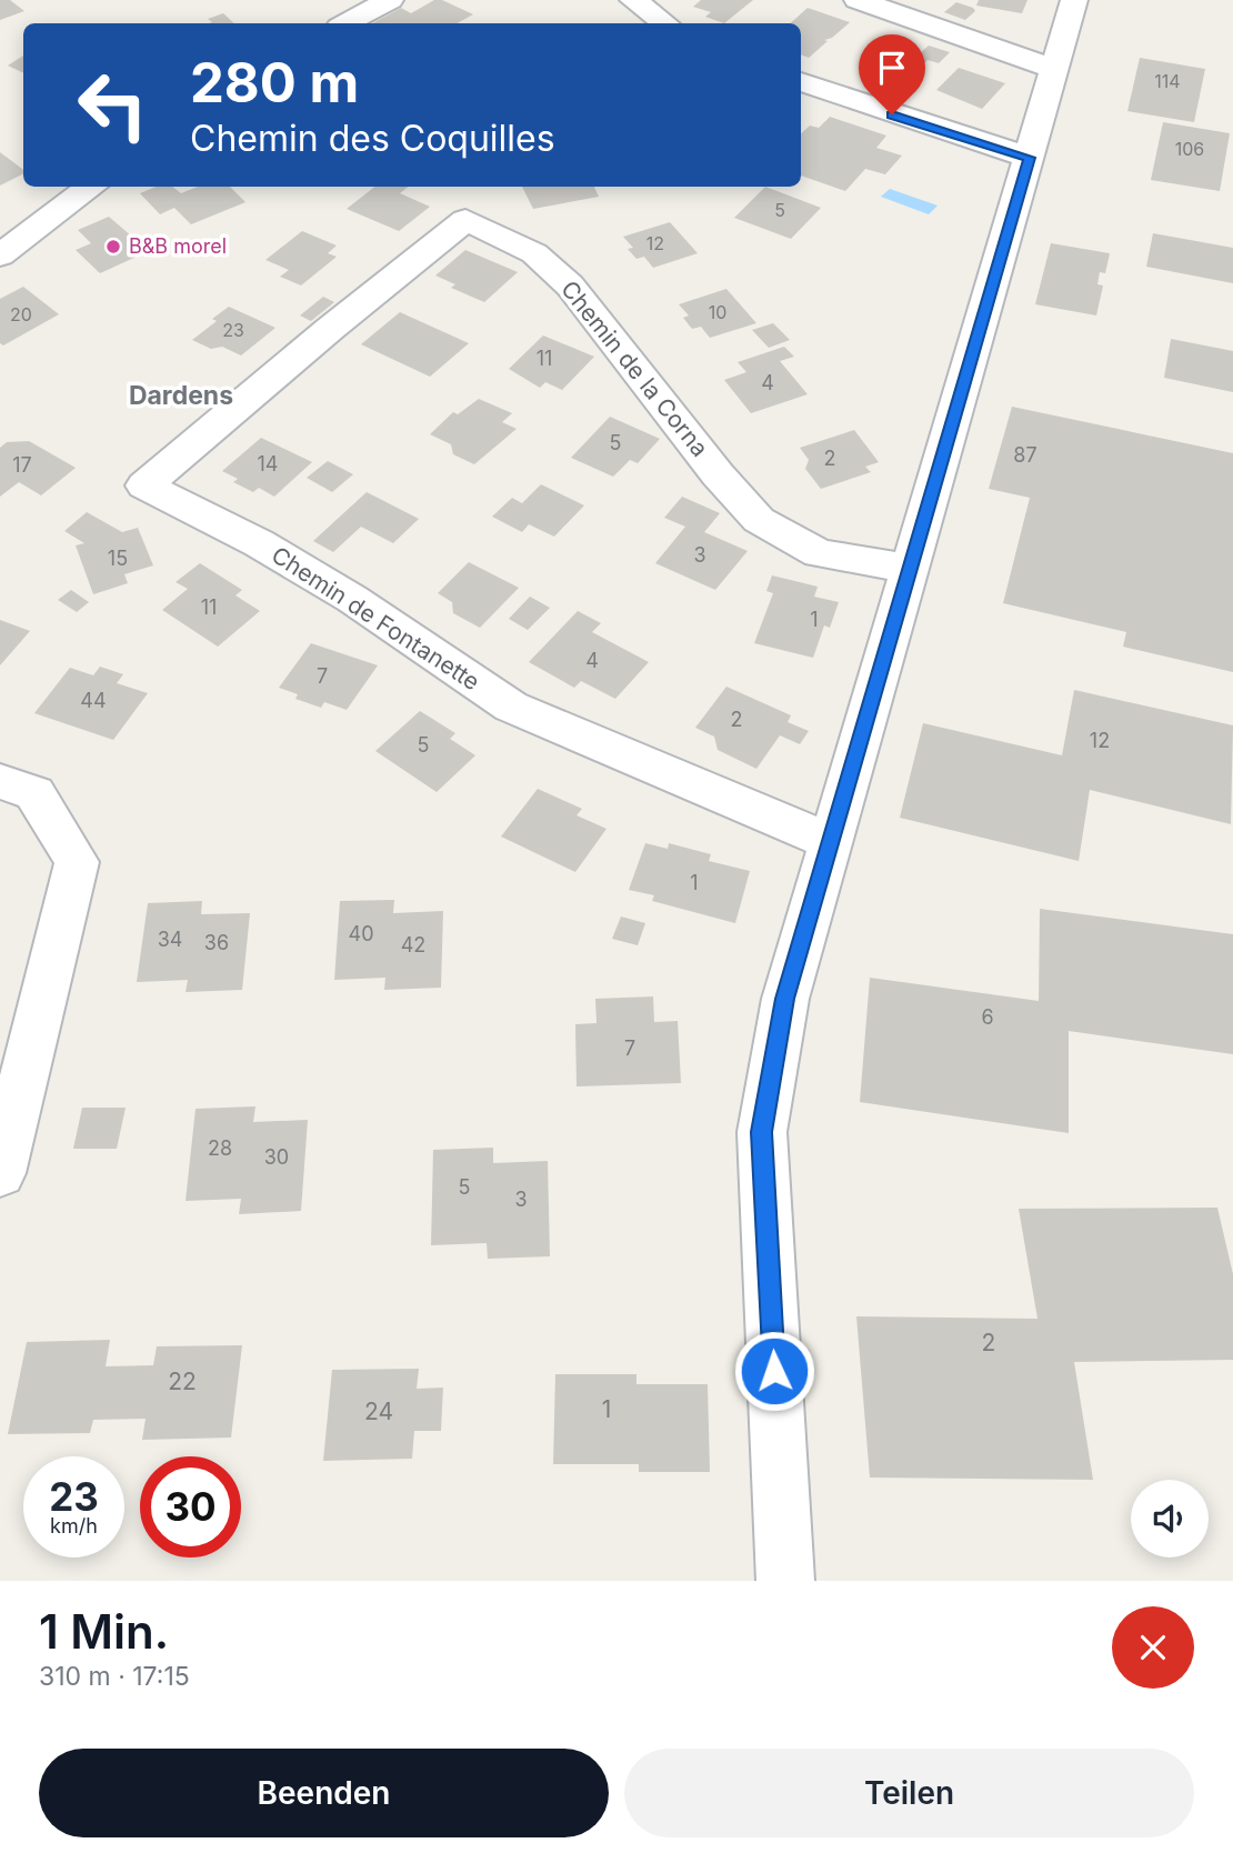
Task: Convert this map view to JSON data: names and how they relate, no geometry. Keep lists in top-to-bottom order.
{
  "streets": {
    "street": ["Chemin de la Corna", "Chemin de Fontanette"]
  },
  "crossings": [
    ["Chemin de la Corna", "Chemin de Fontanette"]
  ],
  "districts": ["Dardens"],
  "places": ["B&B morel"],
  "house_numbers": [
    "114",
    "106",
    "5",
    "12",
    "10",
    "20",
    "23",
    "11",
    "4",
    "5",
    "87",
    "2",
    "14",
    "17",
    "3",
    "15",
    "11",
    "1",
    "4",
    "7",
    "44",
    "2",
    "12",
    "5",
    "1",
    "40",
    "34",
    "36",
    "42",
    "6",
    "7",
    "28",
    "30",
    "5",
    "3",
    "2",
    "22",
    "1",
    "24"
  ],
  "page": {
    "turn": ["280 m", "Chemin des Coquilles"],
    "speed": "23 km/h",
    "limit": "30",
    "heading": ["1 Min.", "310 m · 17:15"],
    "buttons": ["Beenden", "Teilen"]
  }
}
